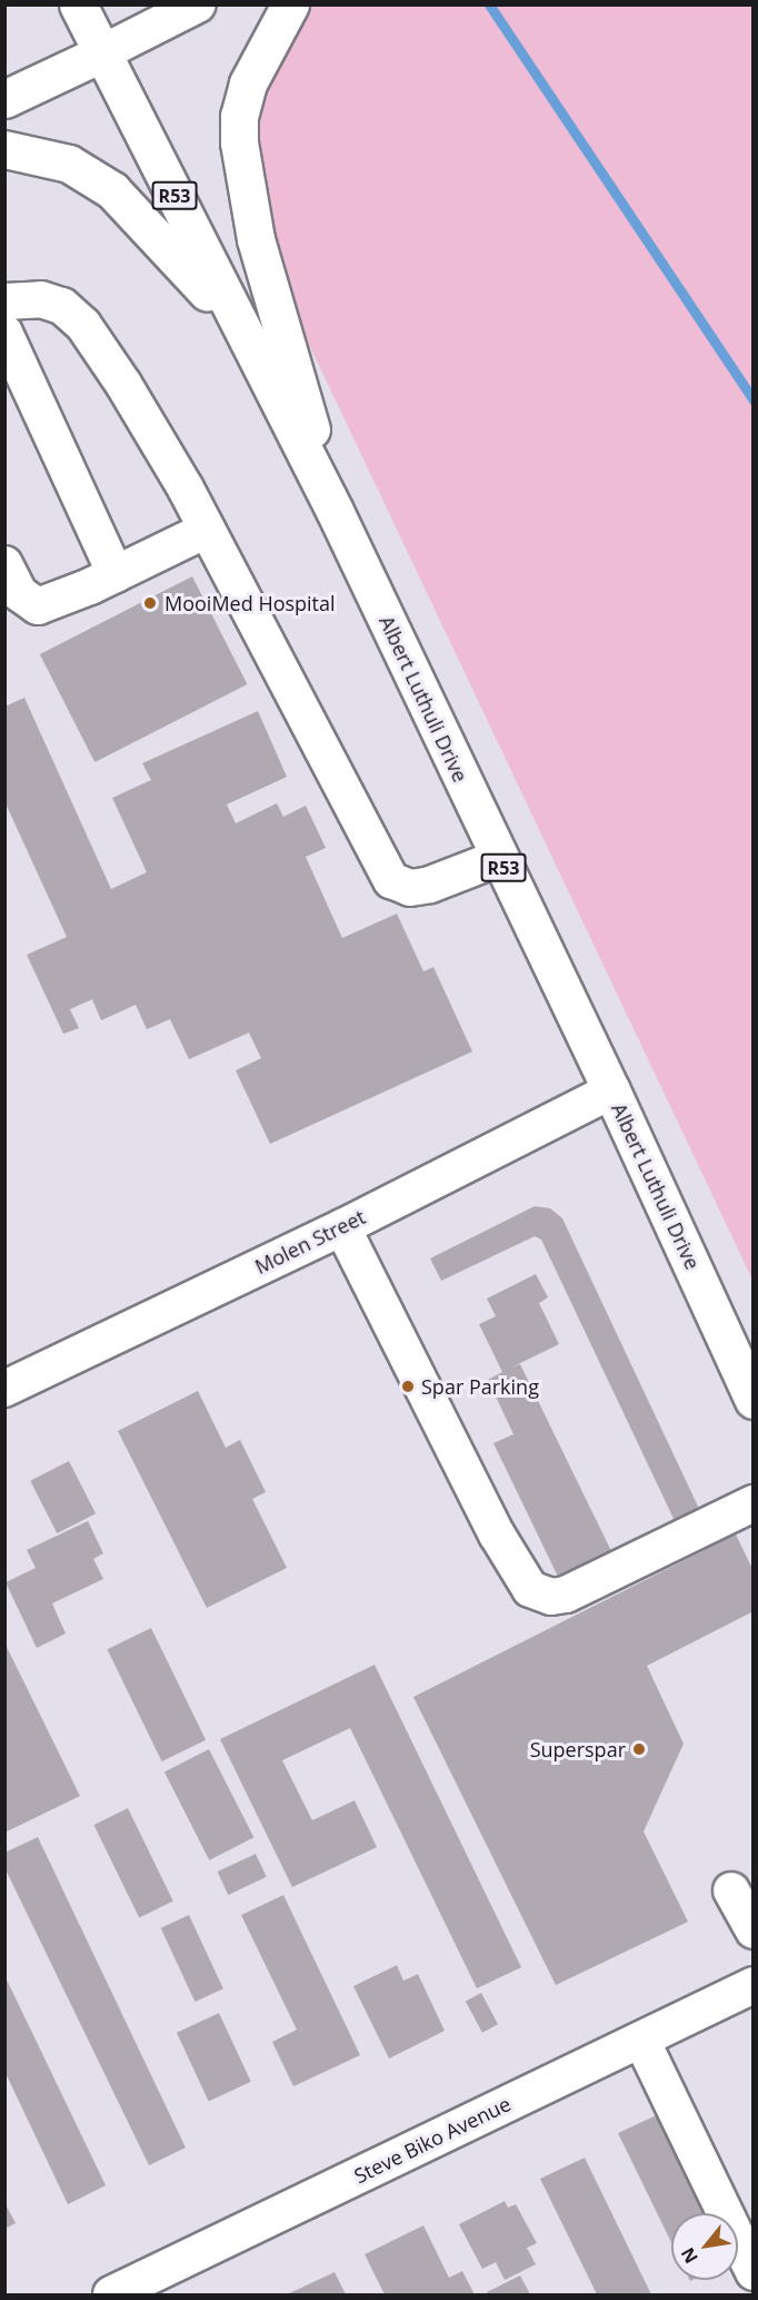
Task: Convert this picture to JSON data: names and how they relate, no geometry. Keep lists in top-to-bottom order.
{
  "streets": {
    "main road": ["R53", "Albert Luthuli Drive"],
    "street": ["Molen Street", "Steve Biko Avenue"]
  },
  "crossings": [
    ["Albert Luthuli Drive", "Molen Street"]
  ],
  "places": ["MooiMed Hospital", "Spar Parking", "Superspar"],
  "north": "bottom left"
}
